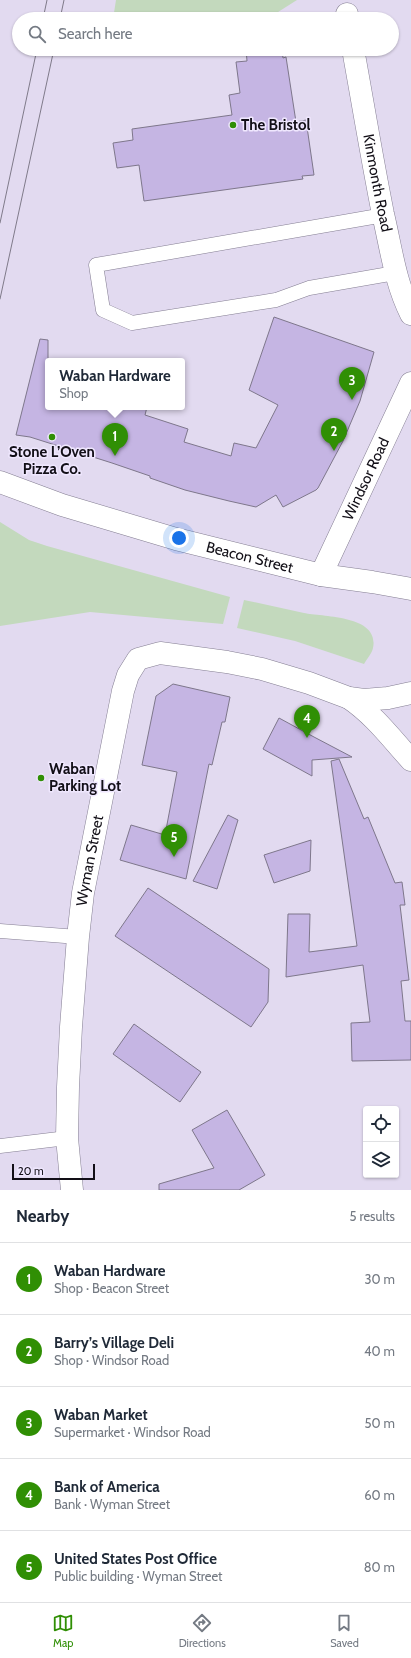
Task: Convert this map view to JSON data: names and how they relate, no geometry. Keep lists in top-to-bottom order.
{
  "streets": {
    "street": [
      "Kinmonth Road",
      "Windsor Road",
      "Beacon Street",
      "Wyman Street"
    ]
  },
  "crossings": [
    ["Windsor Road", "Beacon Street"]
  ],
  "places": ["The Bristol", "Stone L’Oven Pizza Co.", "Waban Parking Lot"],
  "scale_bar": "20 m",
  "page": {
    "search": "Search here",
    "popup": ["Waban Hardware", "Shop"],
    "pins": [
      "3",
      "2",
      "1",
      "4",
      "5"
    ],
    "scale": "20 m",
    "heading": ["Nearby", "5 results"],
    "list": [
      {
        "mark": "1",
        "name": "Waban Hardware",
        "note": "Shop · Beacon Street",
        "value": "30 m"
      },
      {
        "mark": "2",
        "name": "Barry’s Village Deli",
        "note": "Shop · Windsor Road",
        "value": "40 m"
      },
      {
        "mark": "3",
        "name": "Waban Market",
        "note": "Supermarket · Windsor Road",
        "value": "50 m"
      },
      {
        "mark": "4",
        "name": "Bank of America",
        "note": "Bank · Wyman Street",
        "value": "60 m"
      },
      {
        "mark": "5",
        "name": "United States Post Office",
        "note": "Public building · Wyman Street",
        "value": "80 m"
      }
    ],
    "nav": ["Map", "Directions", "Saved"]
  }
}
